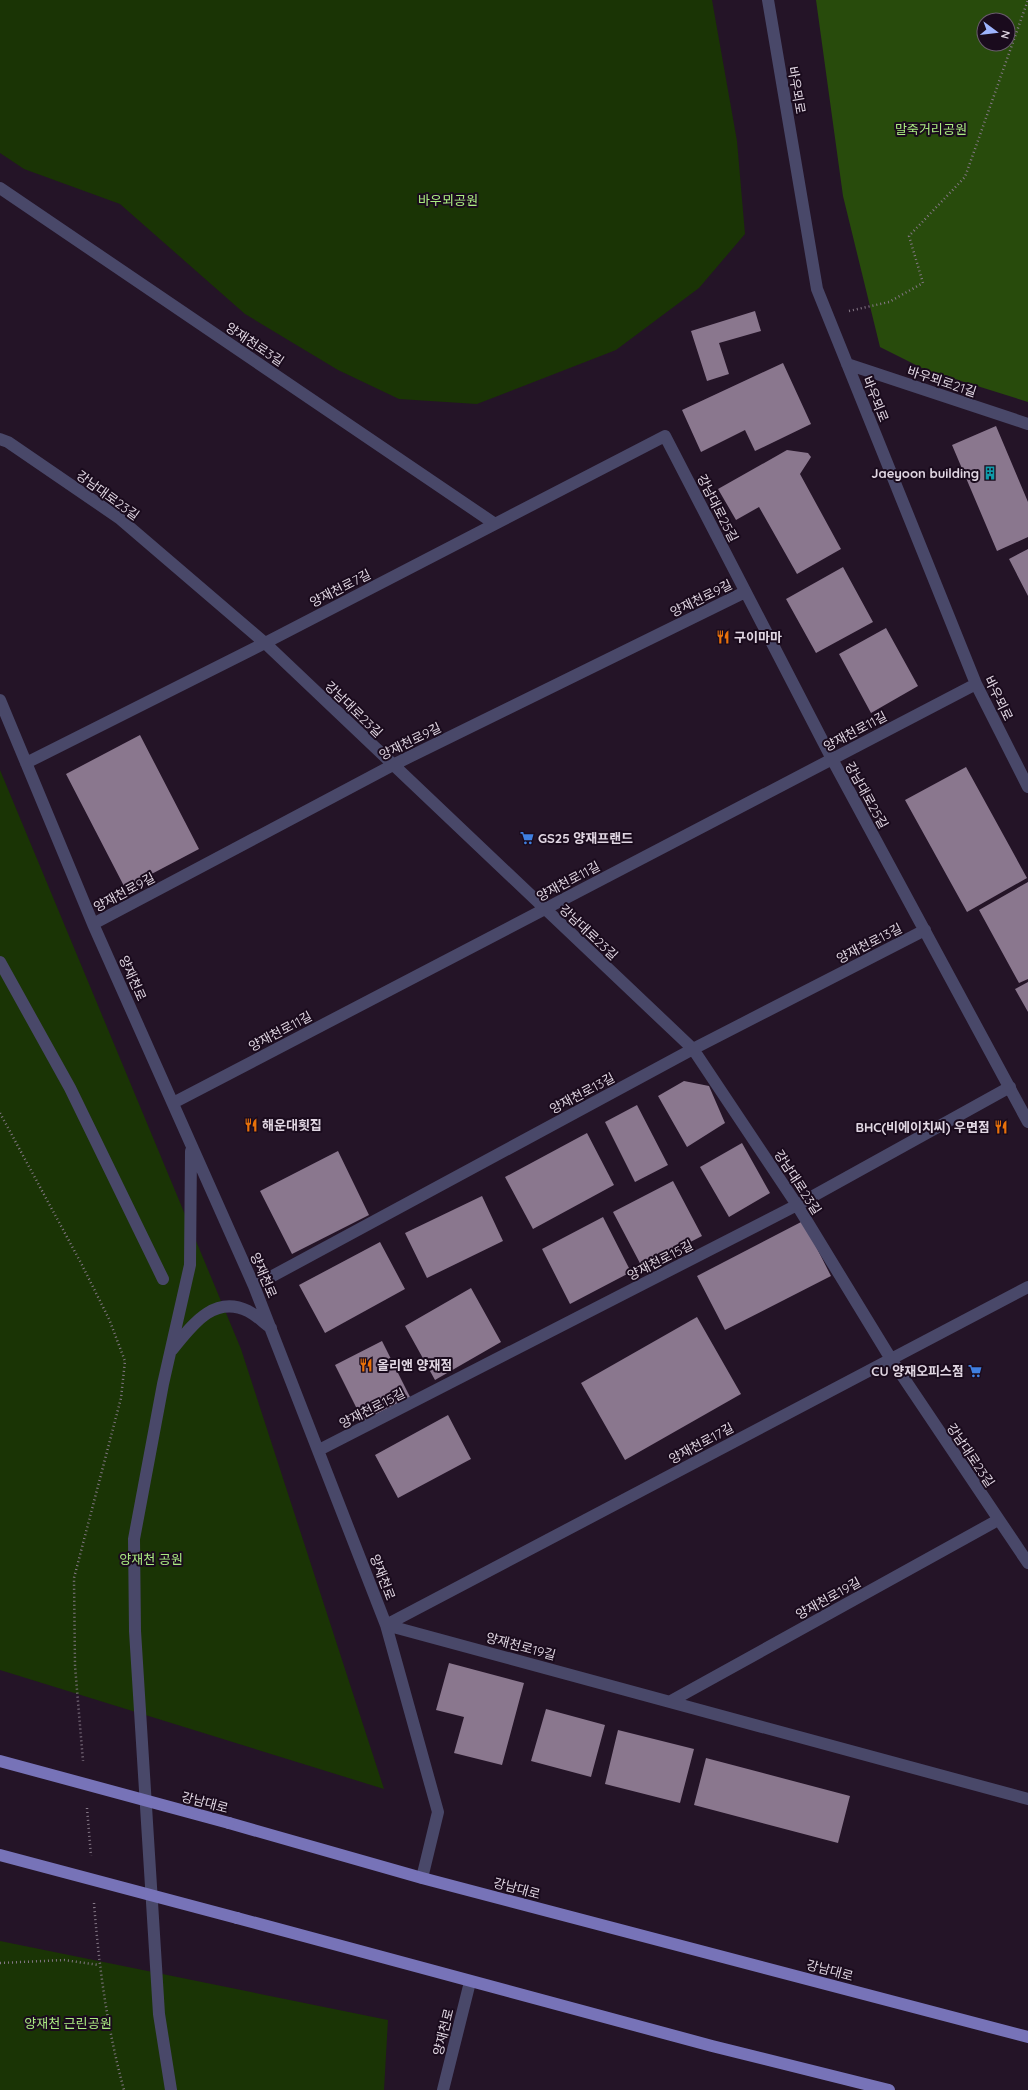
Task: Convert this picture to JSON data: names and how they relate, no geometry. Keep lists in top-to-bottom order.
{
  "streets": {
    "main road": ["강남대로"],
    "street": [
      "바우뫼로",
      "양재천로3길",
      "바우뫼로21길",
      "강남대로23길",
      "강남대로25길",
      "양재천로7길",
      "양재천로9길",
      "양재천로11길",
      "양재천로13길",
      "양재천로",
      "양재천로15길",
      "양재천로17길",
      "양재천로19길"
    ]
  },
  "crossings": [
    ["바우뫼로", "바우뫼로21길"],
    ["바우뫼로", "양재천로11길"],
    ["양재천로3길", "양재천로7길"],
    ["강남대로23길", "양재천로7길"],
    ["강남대로23길", "양재천로9길"],
    ["강남대로23길", "양재천로11길"],
    ["강남대로23길", "양재천로13길"],
    ["강남대로23길", "양재천로15길"],
    ["강남대로23길", "양재천로17길"],
    ["강남대로23길", "양재천로19길"],
    ["강남대로25길", "양재천로7길"],
    ["강남대로25길", "양재천로9길"],
    ["강남대로25길", "양재천로11길"],
    ["강남대로25길", "양재천로13길"],
    ["강남대로25길", "양재천로15길"],
    ["양재천로7길", "양재천로"],
    ["양재천로9길", "양재천로"],
    ["양재천로11길", "양재천로"],
    ["양재천로13길", "양재천로"],
    ["양재천로", "양재천로15길"],
    ["양재천로", "양재천로17길"],
    ["양재천로", "양재천로19길"],
    ["양재천로", "강남대로"],
    ["양재천로17길", "양재천로19길"]
  ],
  "parks": [
    "말죽거리공원",
    "바우뫼공원",
    "양재천 공원",
    "양재천 근린공원"
  ],
  "places": {
    "building": ["Jaeyoon building"],
    "restaurant": [
      "구이마마",
      "해운대횟집",
      "BHC(비에이치씨) 우면점",
      "올리앤 양재점"
    ],
    "supermarket": ["GS25 양재프랜드", "CU 양재오피스점"]
  },
  "north": "right"
}
